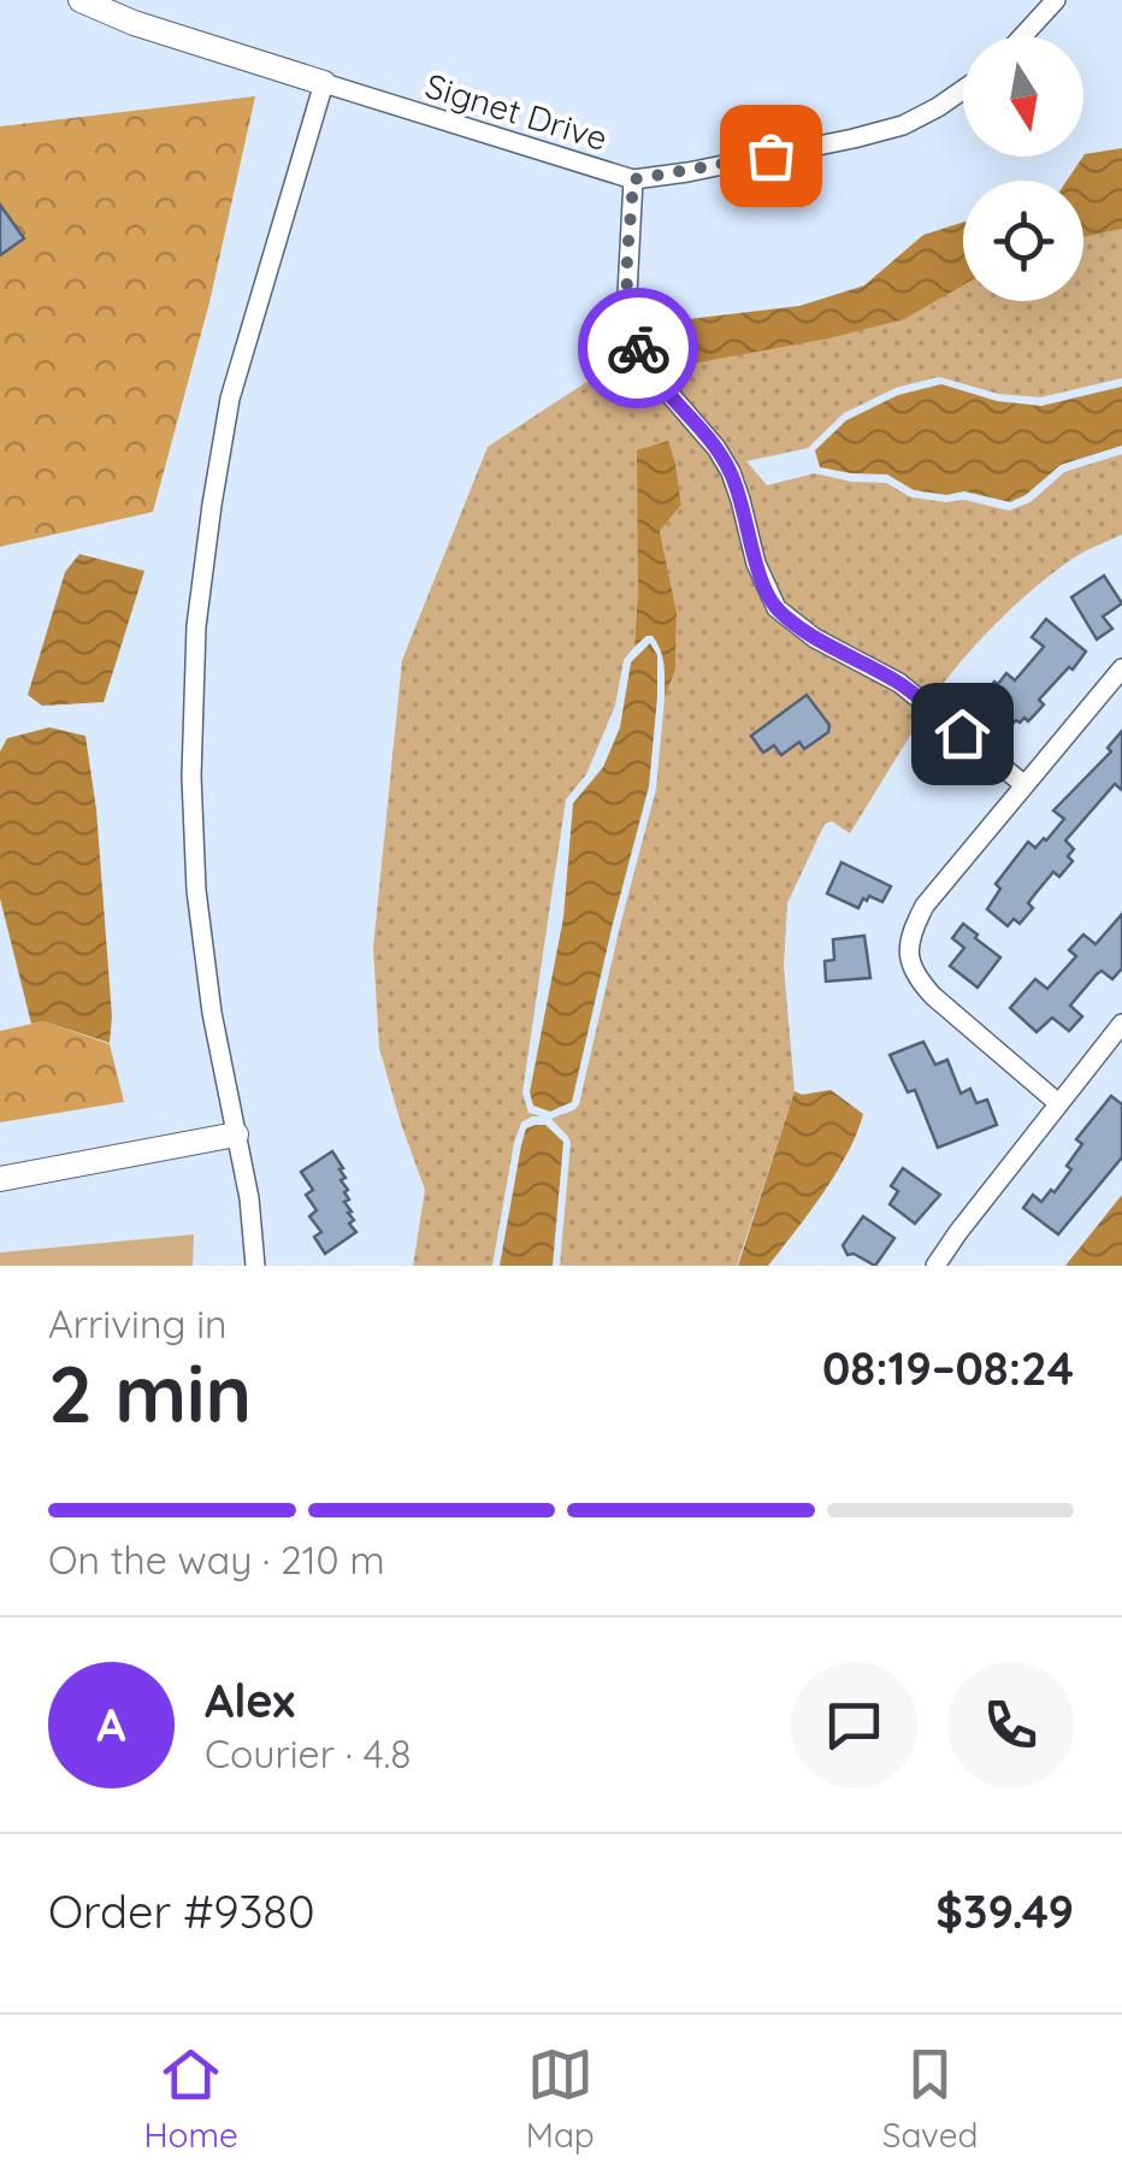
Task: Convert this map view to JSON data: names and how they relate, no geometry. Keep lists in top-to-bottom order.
{
  "streets": {
    "street": ["Signet Drive"]
  },
  "north": "bottom",
  "page": {
    "heading": ["2 min", "Arriving in", "08:19–08:24"],
    "panel": [
      "Alex",
      "Courier · 4.8",
      "Order #9380",
      "$39.49"
    ],
    "bar": "On the way · 210 m",
    "round": "A",
    "tabs": ["Home", "Map", "Saved"]
  }
}
